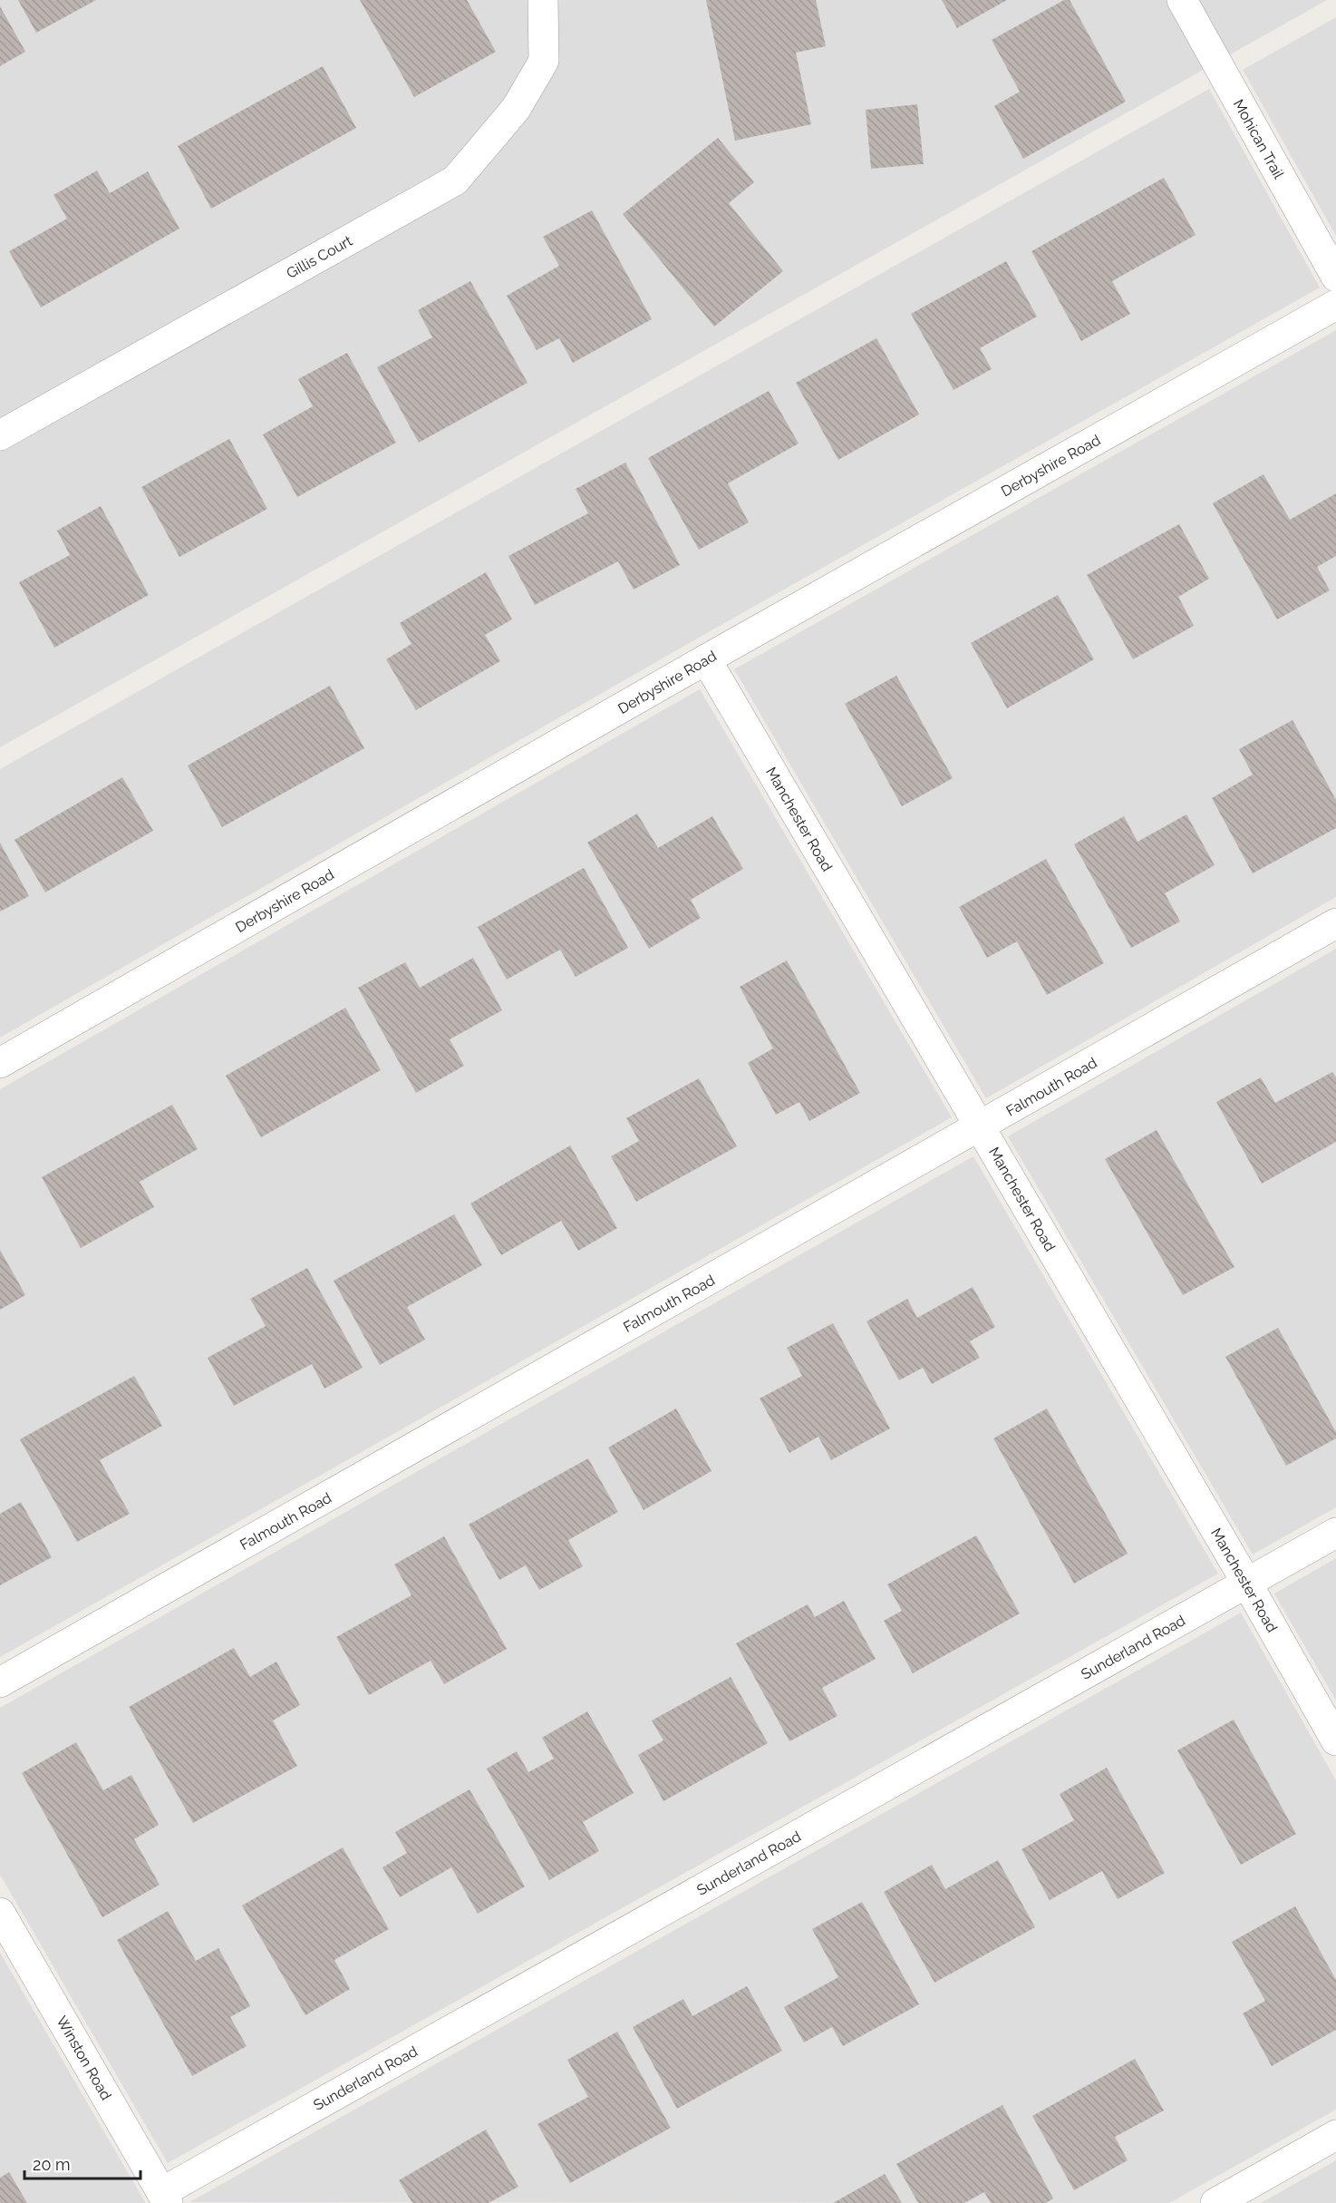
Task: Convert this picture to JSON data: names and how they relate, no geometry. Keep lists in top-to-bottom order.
{
  "streets": {
    "street": [
      "Mohican Trail",
      "Gillis Court",
      "Derbyshire Road",
      "Manchester Road",
      "Falmouth Road",
      "Sunderland Road",
      "Winston Road"
    ]
  },
  "crossings": [
    ["Derbyshire Road", "Manchester Road"],
    ["Manchester Road", "Falmouth Road"],
    ["Manchester Road", "Sunderland Road"],
    ["Sunderland Road", "Winston Road"]
  ],
  "scale_bar": "20 m"
}
